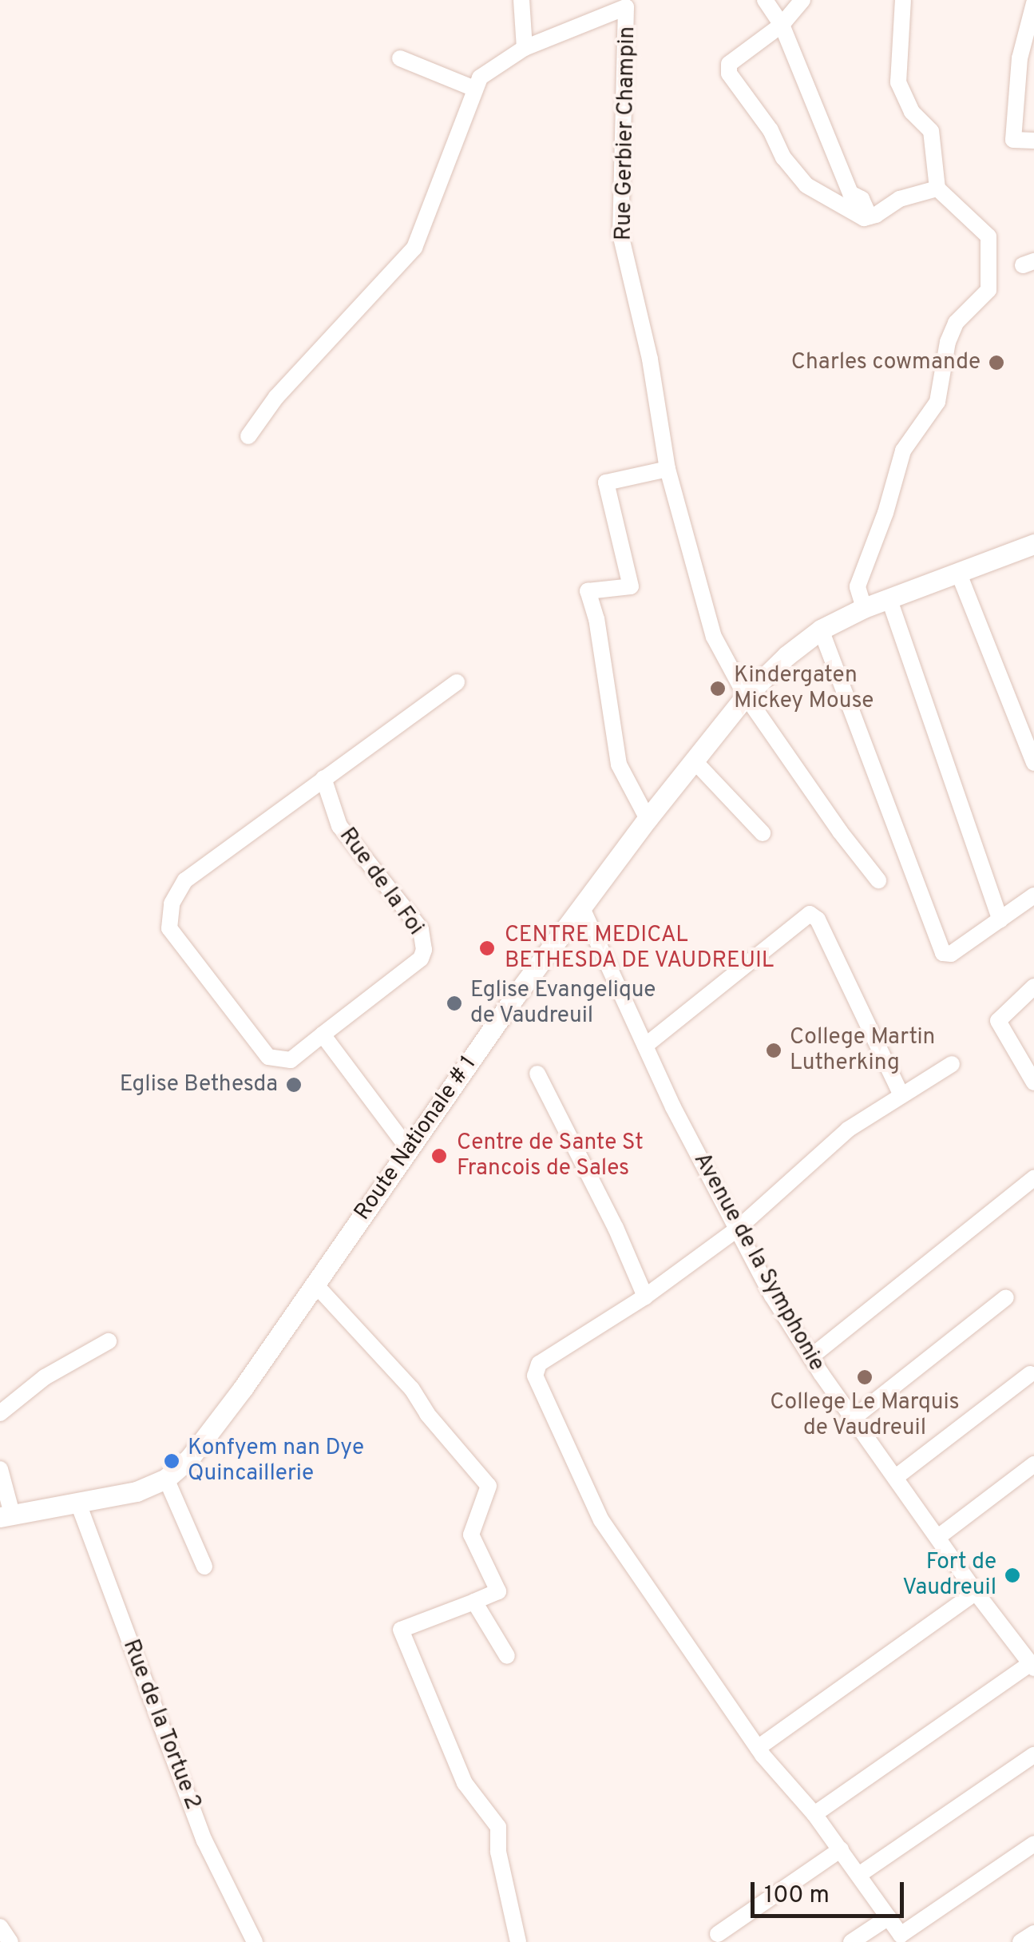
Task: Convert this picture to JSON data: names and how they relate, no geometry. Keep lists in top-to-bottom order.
{
  "streets": {
    "main road": ["Route Nationale # 1"],
    "street": [
      "Rue Gerbier Champin",
      "Rue de la Foi",
      "Avenue de la Symphonie",
      "Rue de la Tortue 2"
    ]
  },
  "crossings": [
    ["Rue Gerbier Champin", "Route Nationale # 1"],
    ["Route Nationale # 1", "Avenue de la Symphonie"],
    ["Route Nationale # 1", "Rue de la Tortue 2"]
  ],
  "places": [
    "Charles cowmande",
    "Kindergaten Mickey Mouse",
    "CENTRE MEDICAL BETHESDA DE VAUDREUIL",
    "Eglise Evangelique de Vaudreuil",
    "College Martin Lutherking",
    "Eglise Bethesda",
    "Centre de Sante St Francois de Sales",
    "College Le Marquis de Vaudreuil",
    "Konfyem nan Dye Quincaillerie",
    "Fort de Vaudreuil"
  ],
  "scale_bar": "100 m"
}
